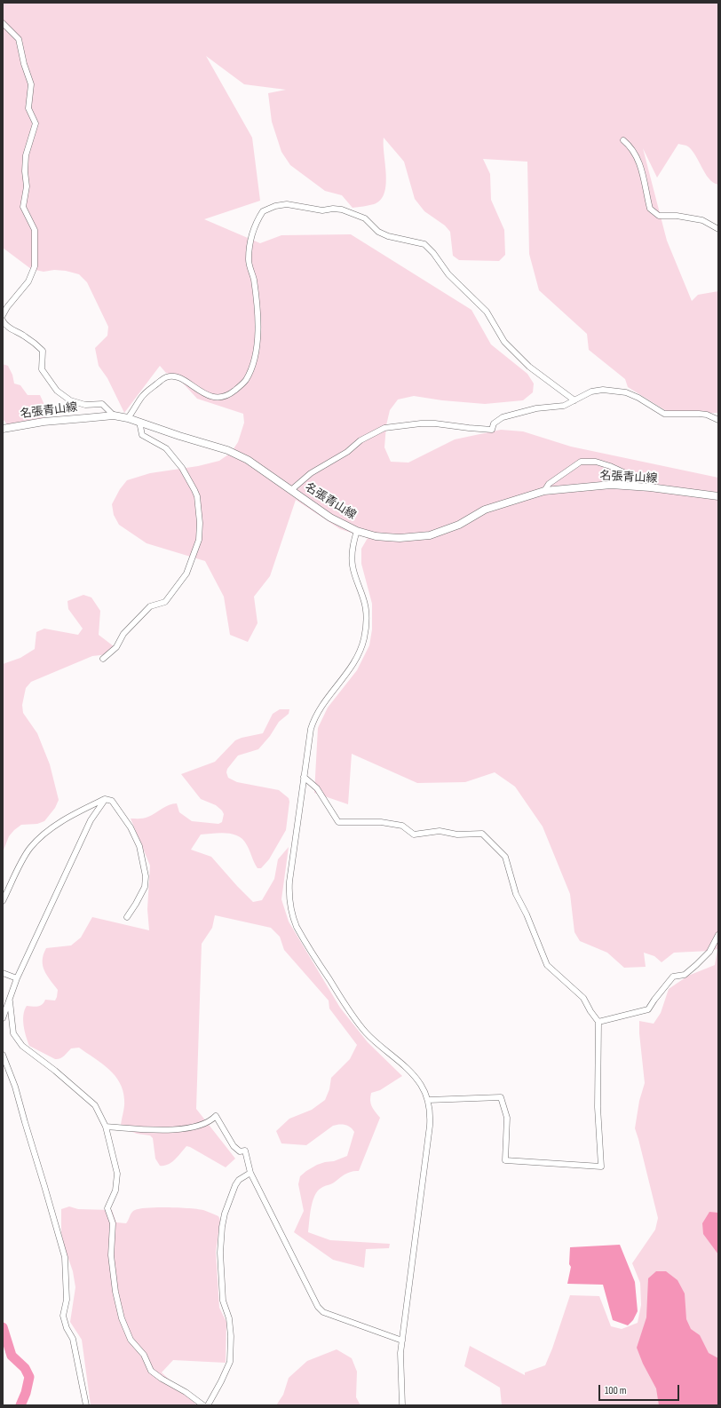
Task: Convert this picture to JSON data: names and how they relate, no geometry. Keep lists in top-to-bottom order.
{
  "streets": {
    "main road": ["名張青山線"]
  },
  "scale_bar": "100 m"
}
